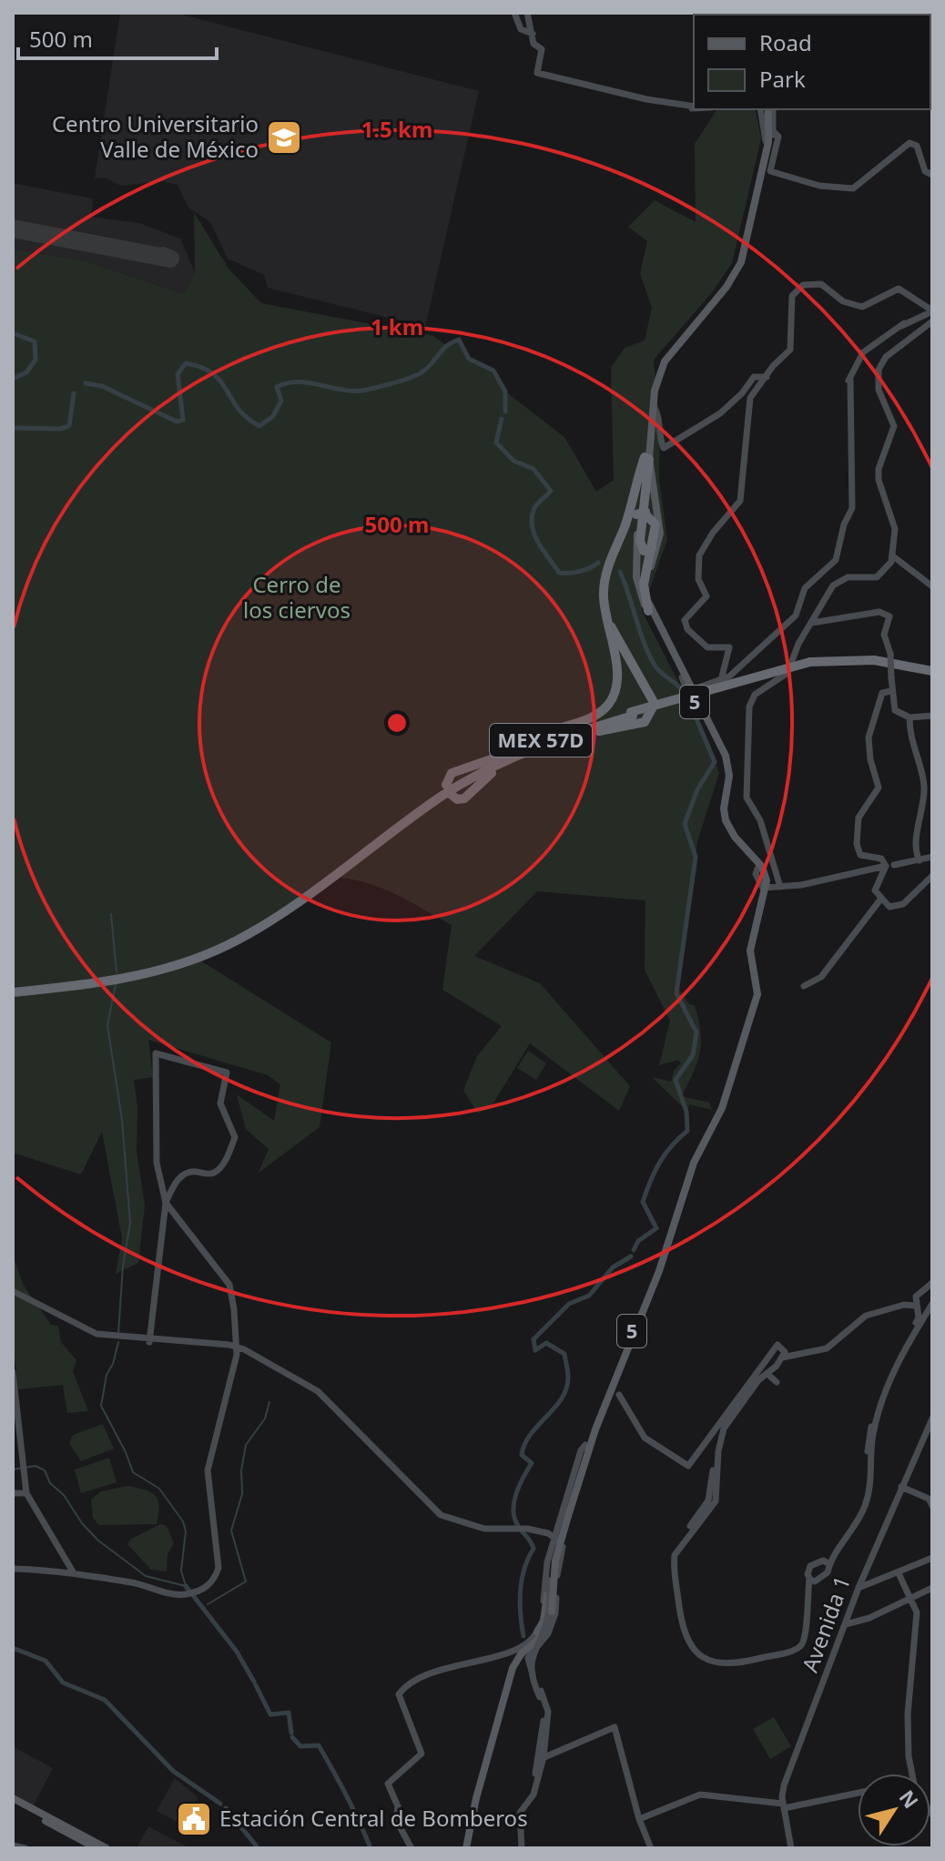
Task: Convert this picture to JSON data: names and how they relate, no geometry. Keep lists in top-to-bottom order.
{
  "streets": {
    "highway": ["MEX 57D"],
    "main road": ["5"],
    "street": ["Avenida 1"]
  },
  "parks": ["Cerro de los ciervos"],
  "places": {
    "school or university": ["Centro Universitario Valle de México"],
    "public building": ["Estación Central de Bomberos"]
  },
  "legend": ["Road", "Park"],
  "scale_bar": "500 m",
  "north": "top right",
  "rings": ["1.5 km", "1 km", "500 m"]
}
